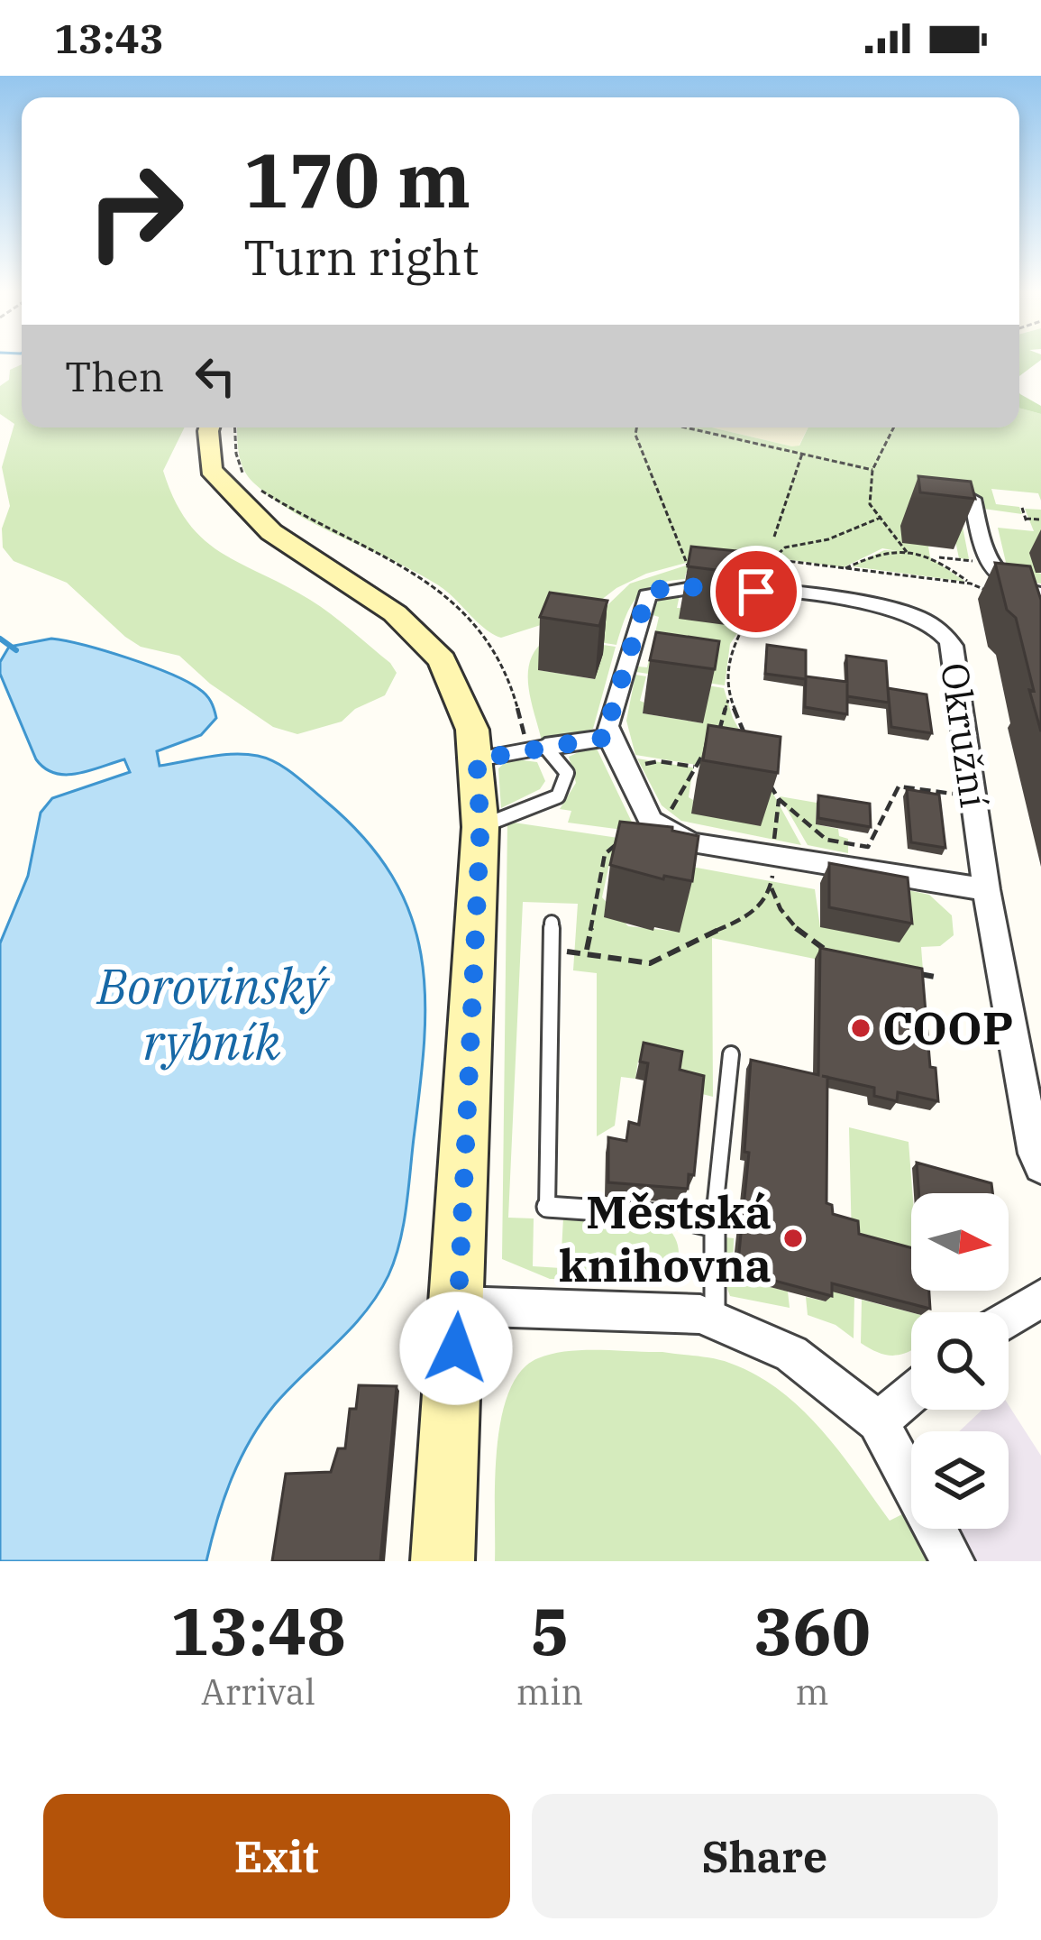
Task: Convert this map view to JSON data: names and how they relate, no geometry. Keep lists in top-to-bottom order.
{
  "streets": {
    "street": ["Okružní"]
  },
  "water": ["Borovinský rybník"],
  "places": ["COOP", "Městská knihovna"],
  "north": "right",
  "page": {
    "status": "13:43",
    "turn": ["170 m", "Turn right"],
    "then": "Then",
    "eta": [
      "13:48",
      "Arrival",
      "5",
      "min",
      "360",
      "m"
    ],
    "buttons": ["Exit", "Share"]
  }
}
